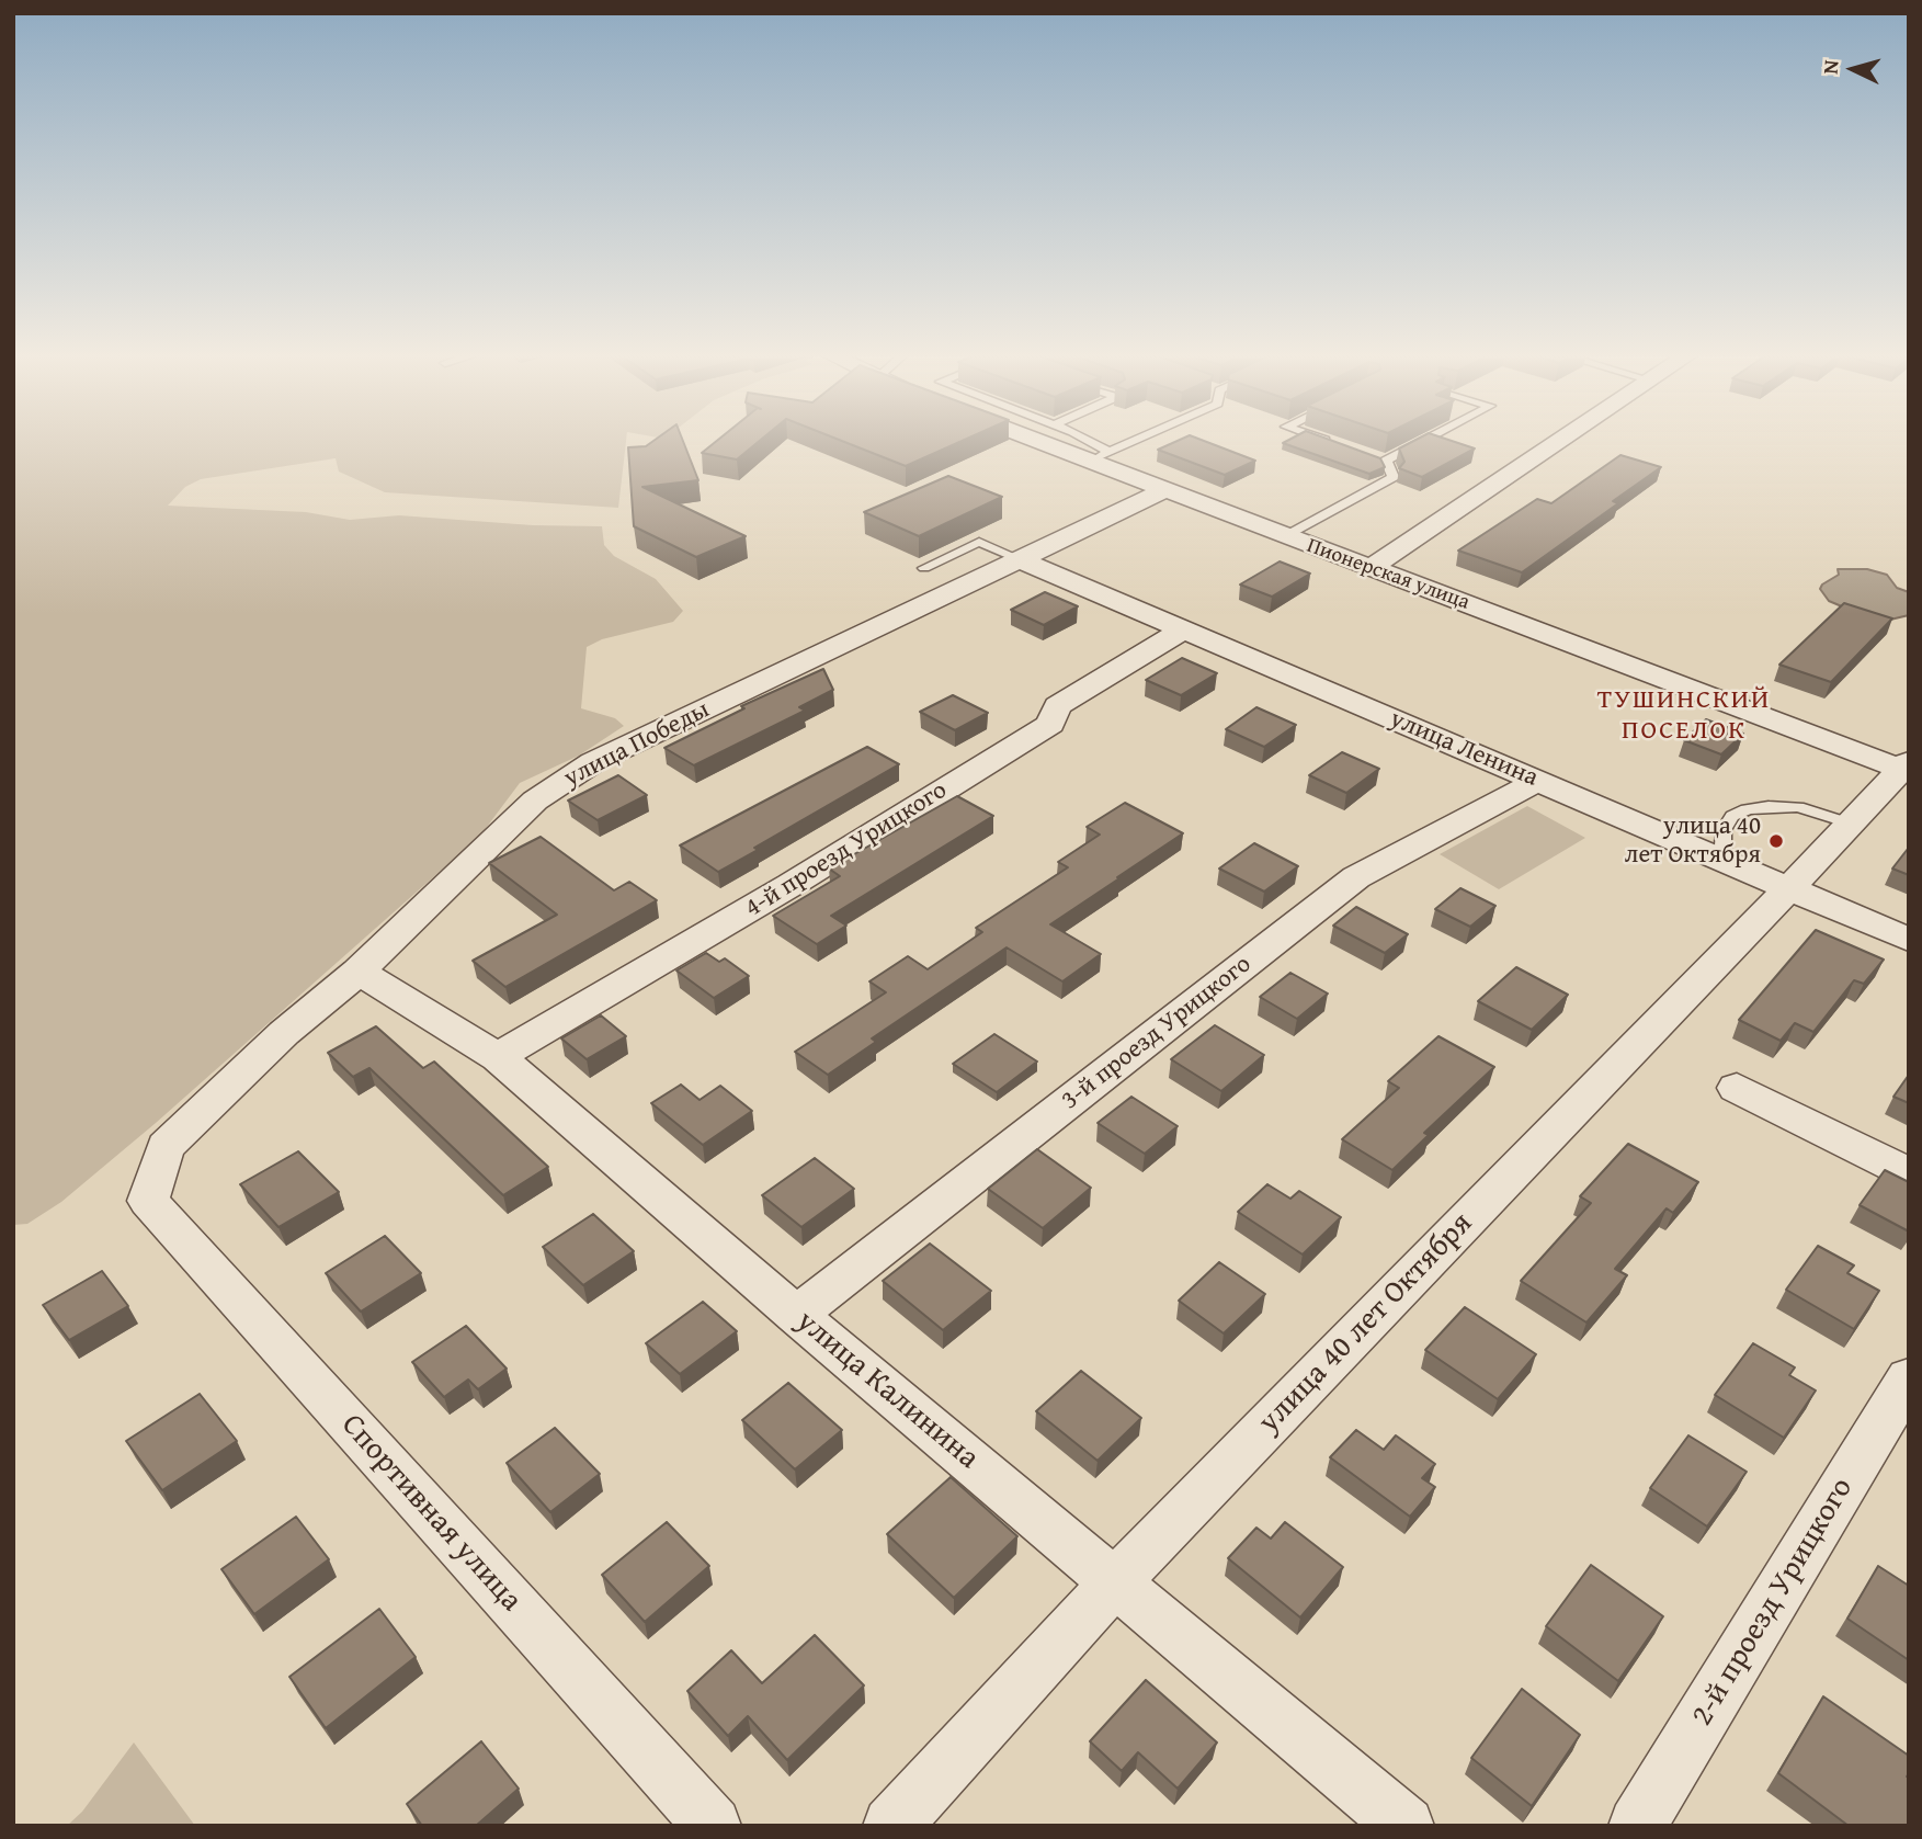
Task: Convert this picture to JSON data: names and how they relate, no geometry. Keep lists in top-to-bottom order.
{
  "streets": {
    "street": [
      "Пионерская улица",
      "улица Победы",
      "улица Ленина",
      "4-й проезд Урицкого",
      "3-й проезд Урицкого",
      "улица 40 лет Октября",
      "улица Калинина",
      "Спортивная улица",
      "2-й проезд Урицкого"
    ]
  },
  "crossings": [
    ["Пионерская улица", "улица Победы"],
    ["Пионерская улица", "улица 40 лет Октября"],
    ["улица Победы", "улица Ленина"],
    ["улица Победы", "улица Калинина"],
    ["улица Победы", "Спортивная улица"],
    ["улица Ленина", "4-й проезд Урицкого"],
    ["улица Ленина", "3-й проезд Урицкого"],
    ["улица Ленина", "улица 40 лет Октября"],
    ["4-й проезд Урицкого", "улица Калинина"],
    ["3-й проезд Урицкого", "улица Калинина"],
    ["улица 40 лет Октября", "улица Калинина"]
  ],
  "districts": ["ТУШИНСКИЙ ПОСЕЛОК"],
  "places": ["улица 40 лет Октября"],
  "north": "left"
}
